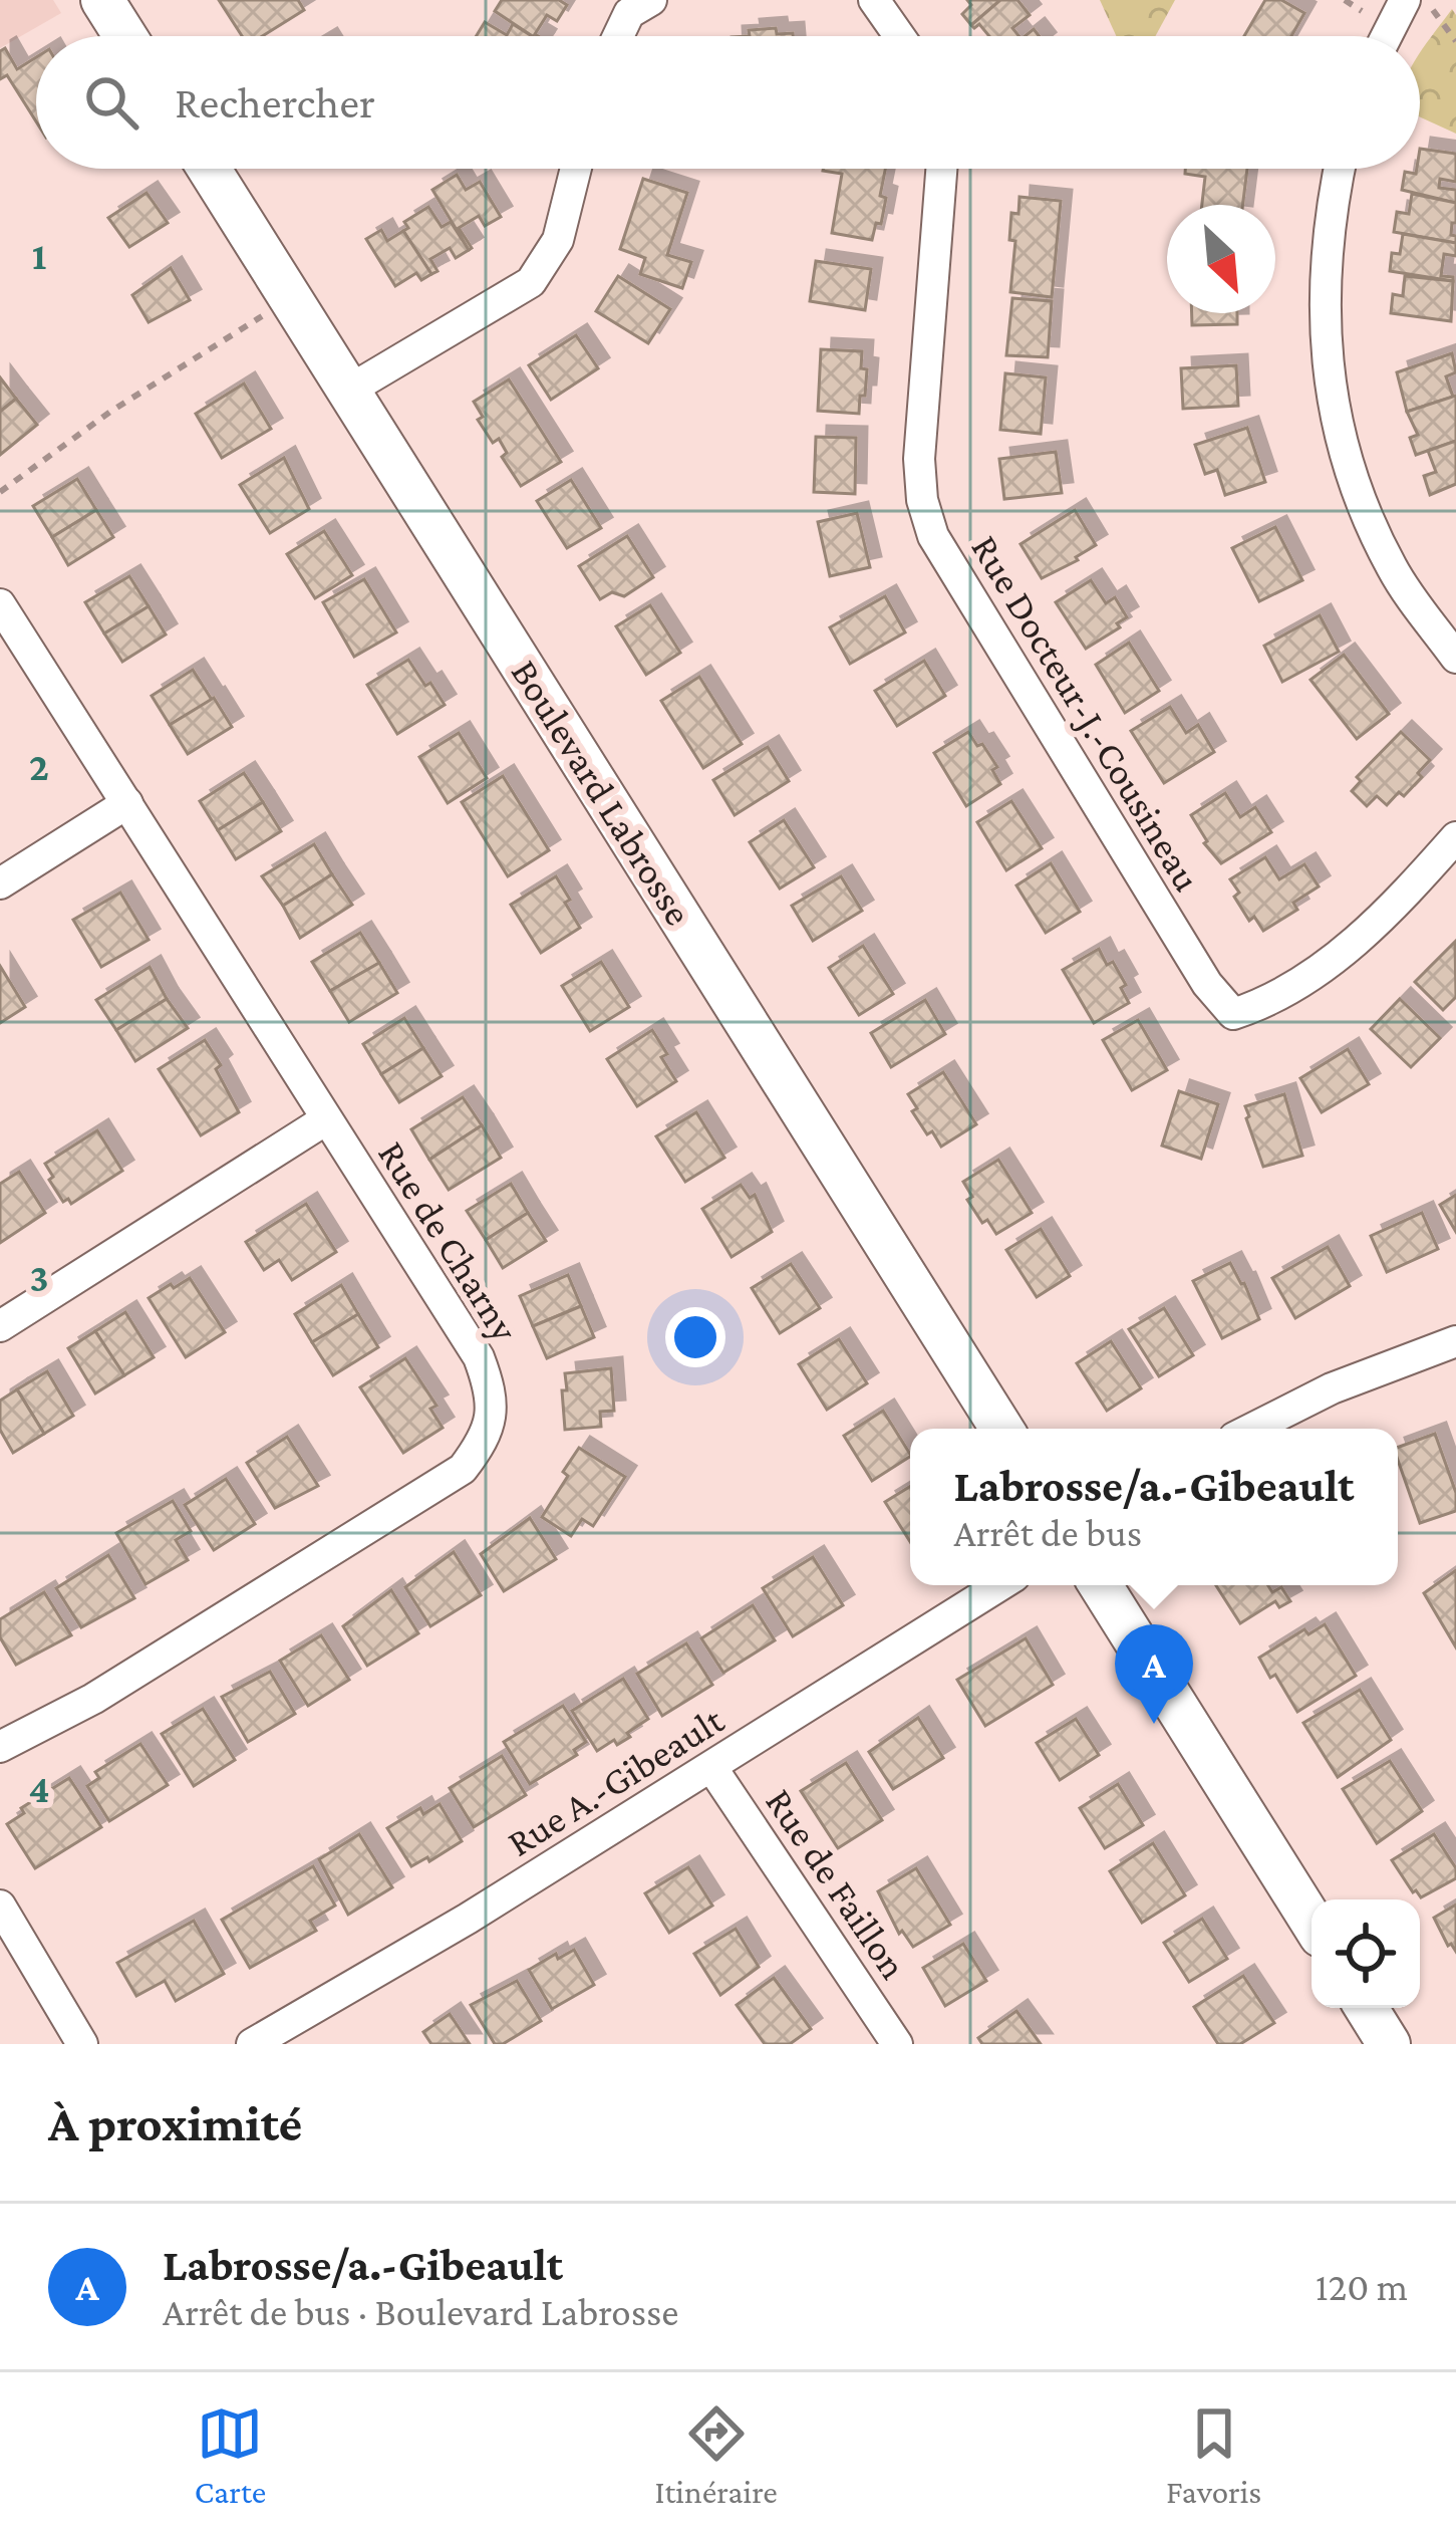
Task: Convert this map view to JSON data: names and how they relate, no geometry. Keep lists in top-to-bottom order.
{
  "streets": {
    "main road": ["Boulevard Labrosse"],
    "street": [
      "Rue Docteur-J.-Cousineau",
      "Rue de Charny",
      "Rue A.-Gibeault",
      "Rue de Faillon"
    ]
  },
  "crossings": [
    ["Rue A.-Gibeault", "Rue de Faillon"]
  ],
  "north": "bottom right",
  "page": {
    "search": "Rechercher",
    "popup": ["Labrosse/a.-Gibeault", "Arrêt de bus"],
    "pins": "A",
    "heading": "À proximité",
    "list": [
      {
        "mark": "A",
        "name": "Labrosse/a.-Gibeault",
        "note": "Arrêt de bus · Boulevard Labrosse",
        "value": "120 m"
      }
    ],
    "nav": ["Carte", "Itinéraire", "Favoris"]
  },
  "grid": {
    "rows": [
      "1",
      "2",
      "3",
      "4"
    ]
  }
}
